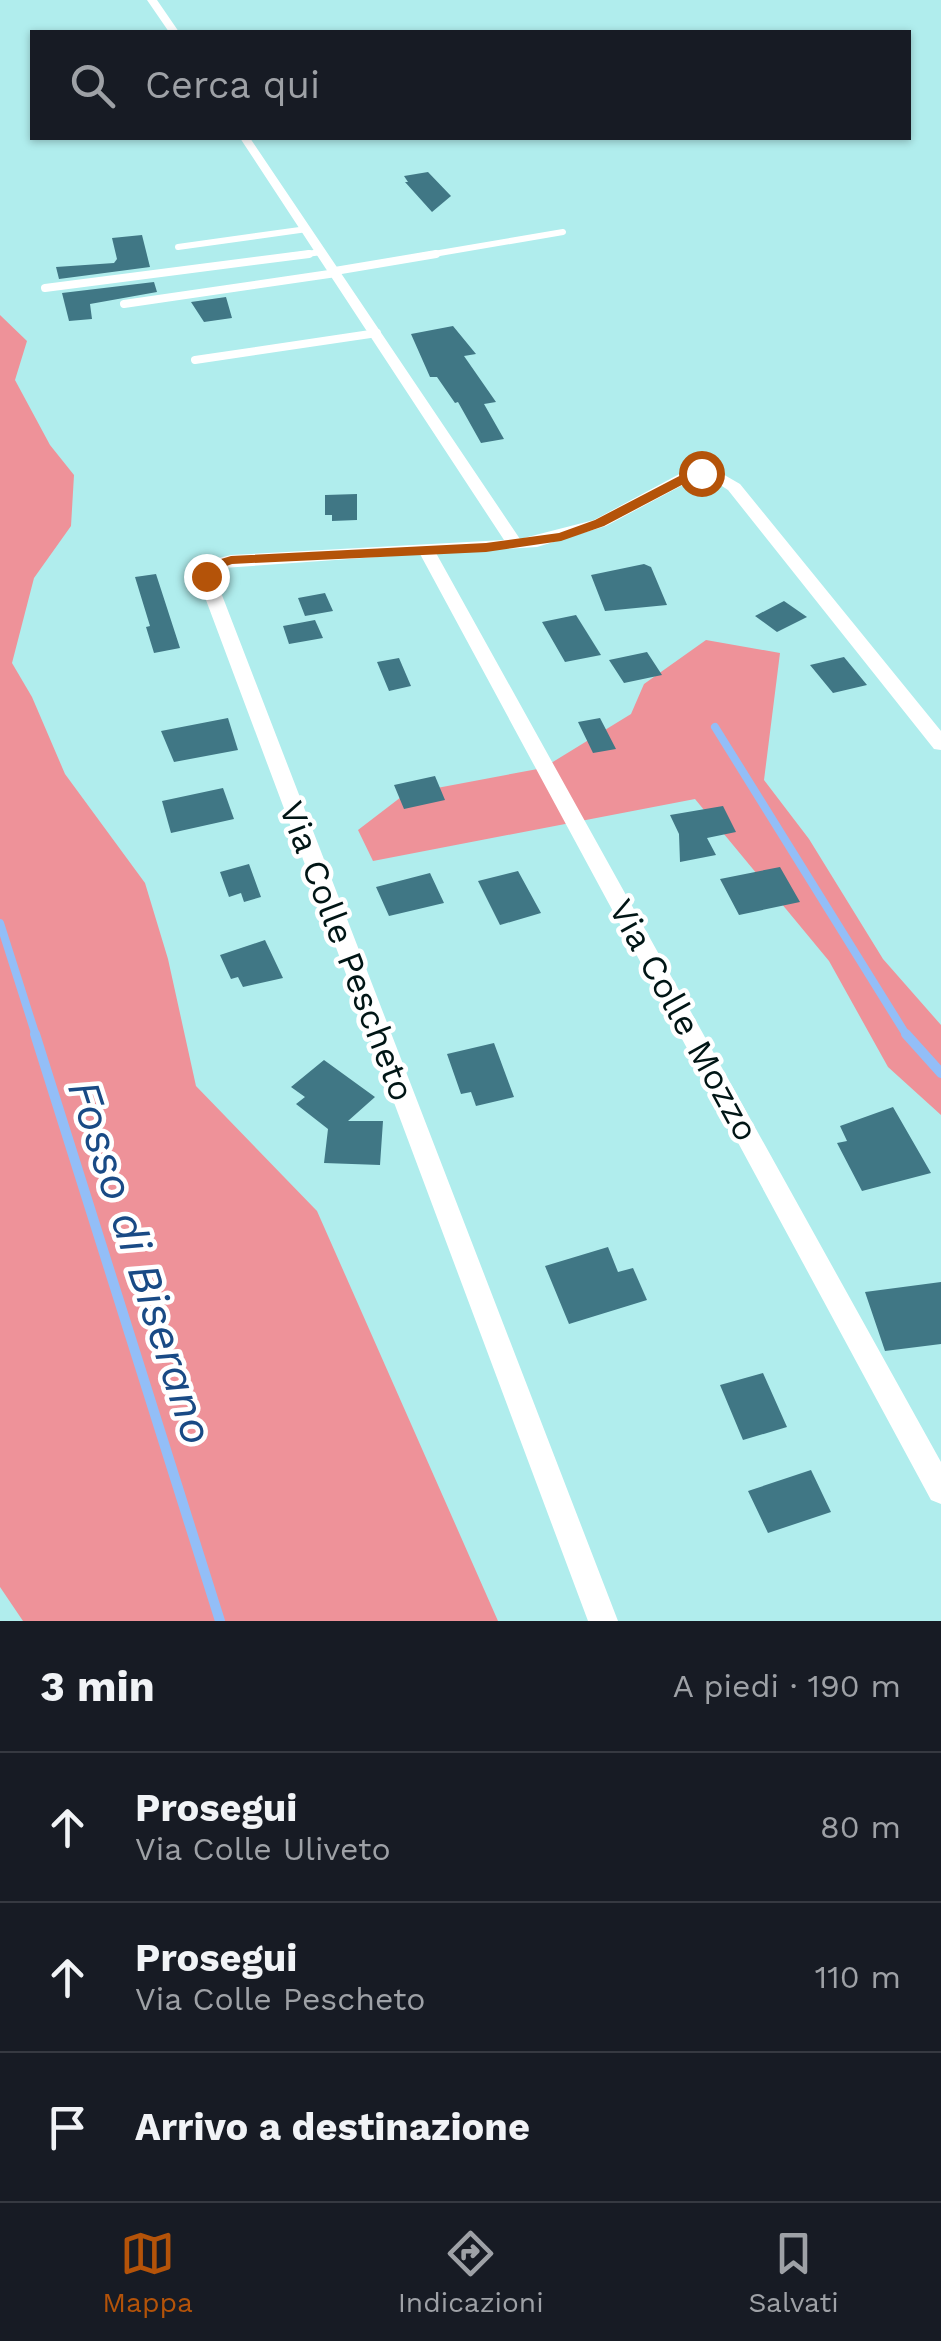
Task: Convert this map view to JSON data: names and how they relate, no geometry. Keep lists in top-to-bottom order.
{
  "streets": {
    "street": ["Via Colle Pescheto", "Via Colle Mozzo"]
  },
  "crossings": [
    ["Via Colle Pescheto", "Via Colle Mozzo"]
  ],
  "water": ["Fosso di Biserano"],
  "page": {
    "search": "Cerca qui",
    "heading": ["3 min", "A piedi · 190 m"],
    "list": [
      ["Prosegui", "Via Colle Uliveto", "80 m"],
      ["Prosegui", "Via Colle Pescheto", "110 m"],
      "Arrivo a destinazione"
    ],
    "nav": ["Mappa", "Indicazioni", "Salvati"]
  }
}
